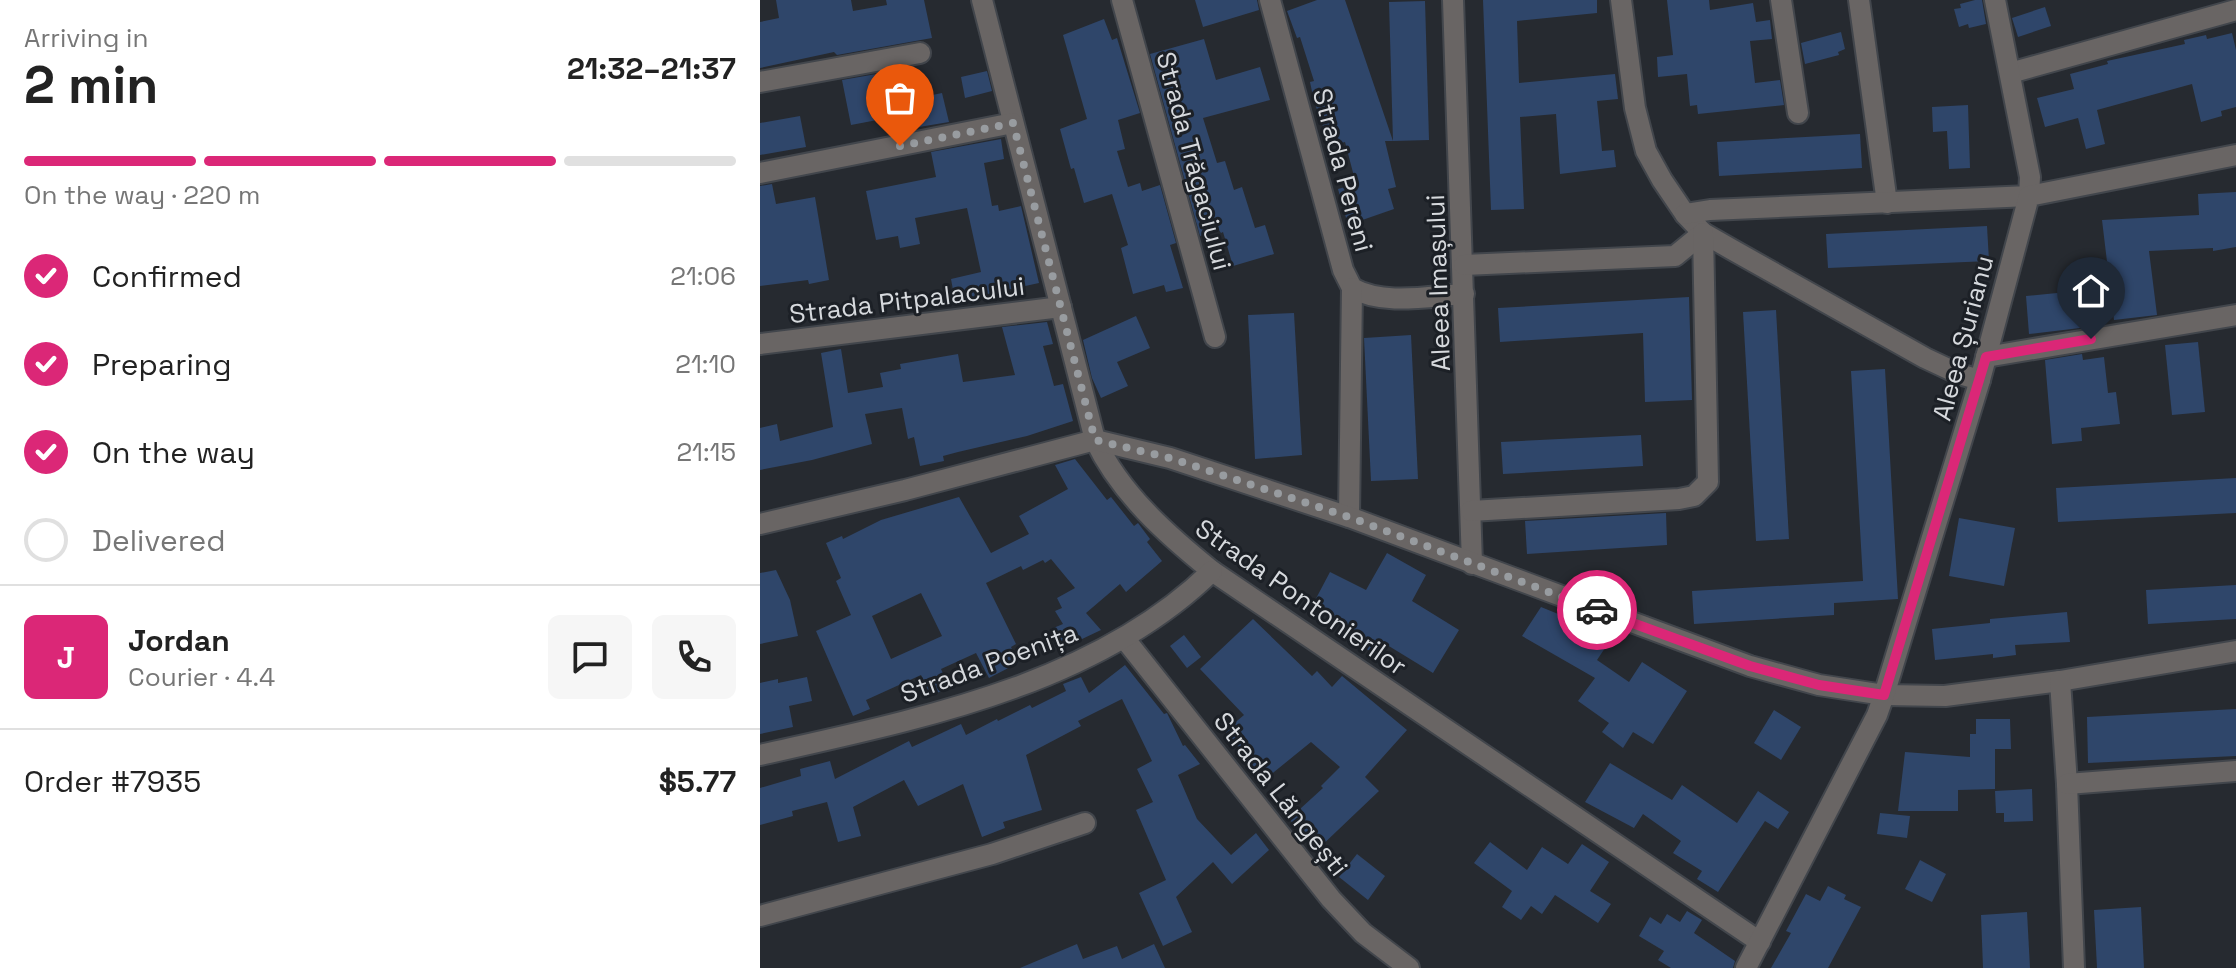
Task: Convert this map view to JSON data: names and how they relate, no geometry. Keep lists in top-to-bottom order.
{
  "streets": {
    "street": [
      "Strada Trăgaciului",
      "Strada Pereni",
      "Aleea Imașului",
      "Strada Pitpalacului",
      "Aleea Șurianu",
      "Strada Pontonierilor",
      "Strada Poenița",
      "Strada Lăngești"
    ]
  },
  "crossings": [
    ["Strada Pereni", "Aleea Imașului"],
    ["Strada Pitpalacului", "Strada Pontonierilor"],
    ["Strada Pontonierilor", "Strada Poenița"],
    ["Strada Poenița", "Strada Lăngești"]
  ],
  "page": {
    "heading": ["2 min", "Arriving in", "21:32–21:37"],
    "panel": [
      "Jordan",
      "Courier · 4.4",
      "Order #7935",
      "$5.77"
    ],
    "bar": "On the way · 220 m",
    "list": [
      ["Confirmed", "21:06"],
      ["Preparing", "21:10"],
      ["On the way", "21:15"],
      "Delivered"
    ],
    "round": "J"
  }
}
